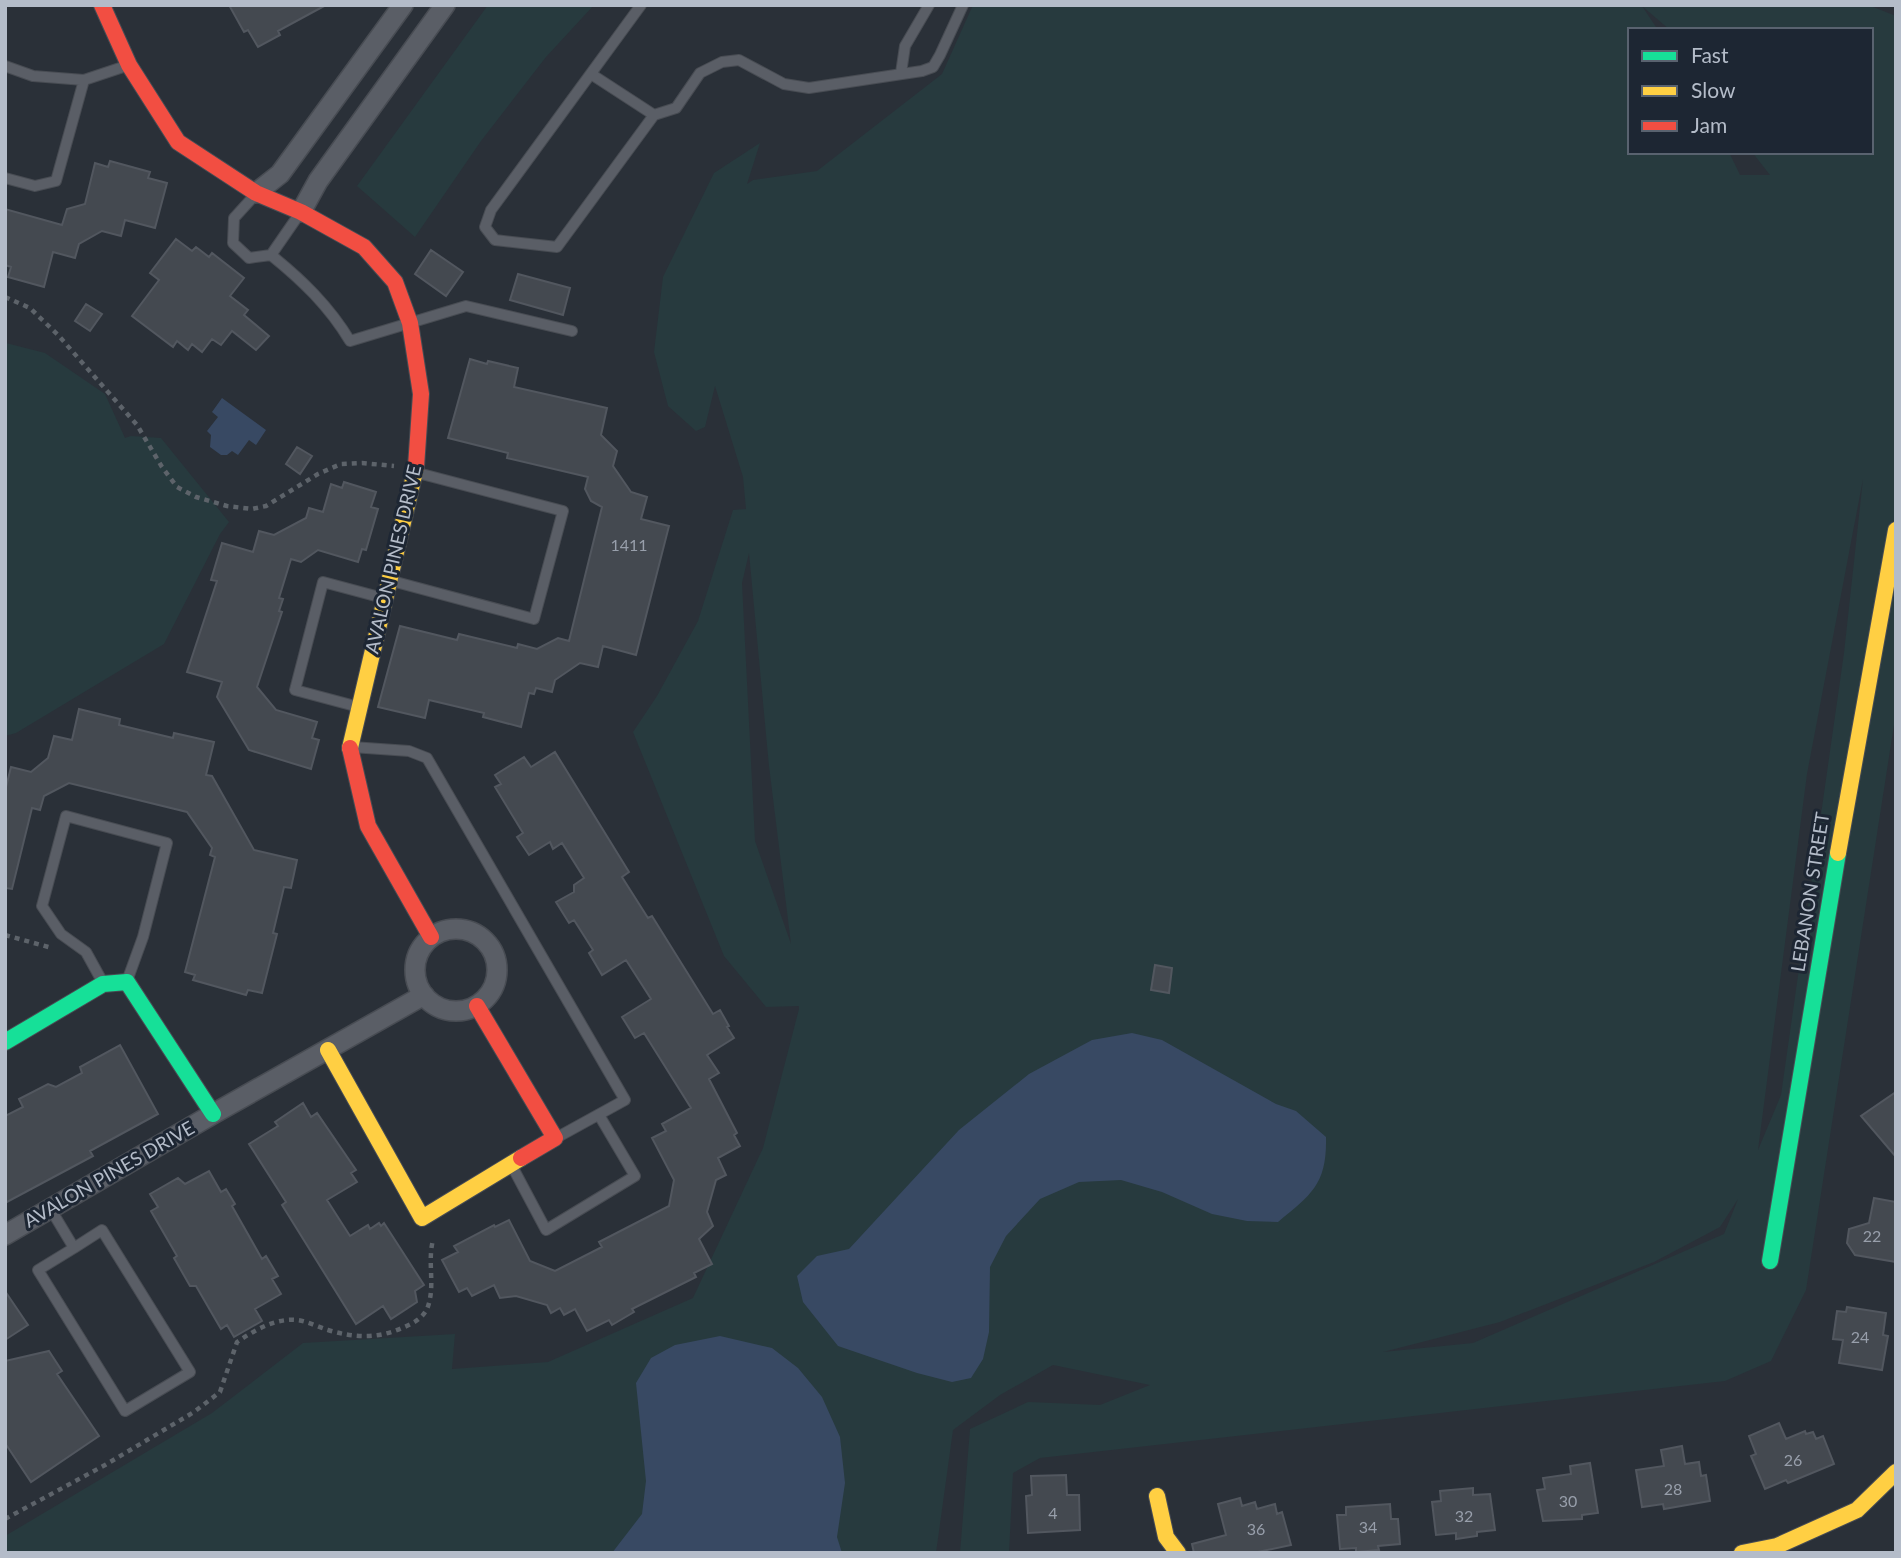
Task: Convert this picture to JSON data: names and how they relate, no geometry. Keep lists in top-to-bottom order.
{
  "streets": {
    "street": ["AVALON PINES DRIVE", "LEBANON STREET"]
  },
  "house_numbers": [
    "1411",
    "22",
    "24",
    "26",
    "28",
    "30",
    "4",
    "32",
    "34",
    "36"
  ],
  "legend": ["Fast", "Slow", "Jam"]
}
